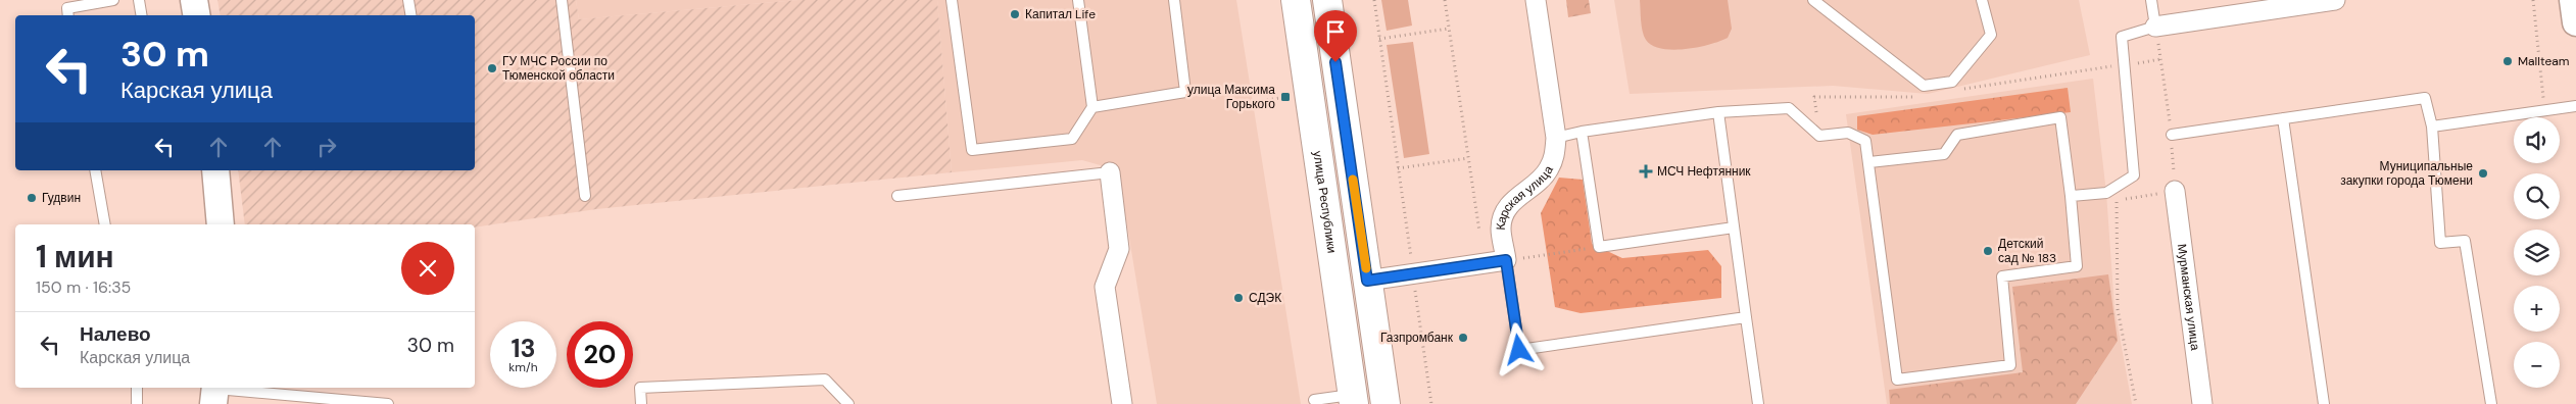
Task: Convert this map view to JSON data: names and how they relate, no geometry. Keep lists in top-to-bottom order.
{
  "streets": {
    "main road": ["улица Республики"],
    "street": ["Карская улица", "Мурманская улица"]
  },
  "places": {
    "other": [
      "Капитал Life",
      "Mallteam",
      "ГУ МЧС России по Тюменской области",
      "Муниципальные закупки города Тюмени",
      "Гудвин",
      "Детский сад № 183",
      "СДЭК",
      "Газпромбанк"
    ],
    "transit": ["улица Максима Горького"],
    "health": ["МСЧ Нефтянник"]
  },
  "page": {
    "turn": ["30 m", "Карская улица"],
    "map_buttons": ["+", "−"],
    "heading": ["1 мин", "150 m · 16:35"],
    "list": [
      {
        "name": "Налево",
        "note": "Карская улица",
        "value": "30 m"
      }
    ],
    "speed": "13 km/h",
    "limit": "20"
  }
}
